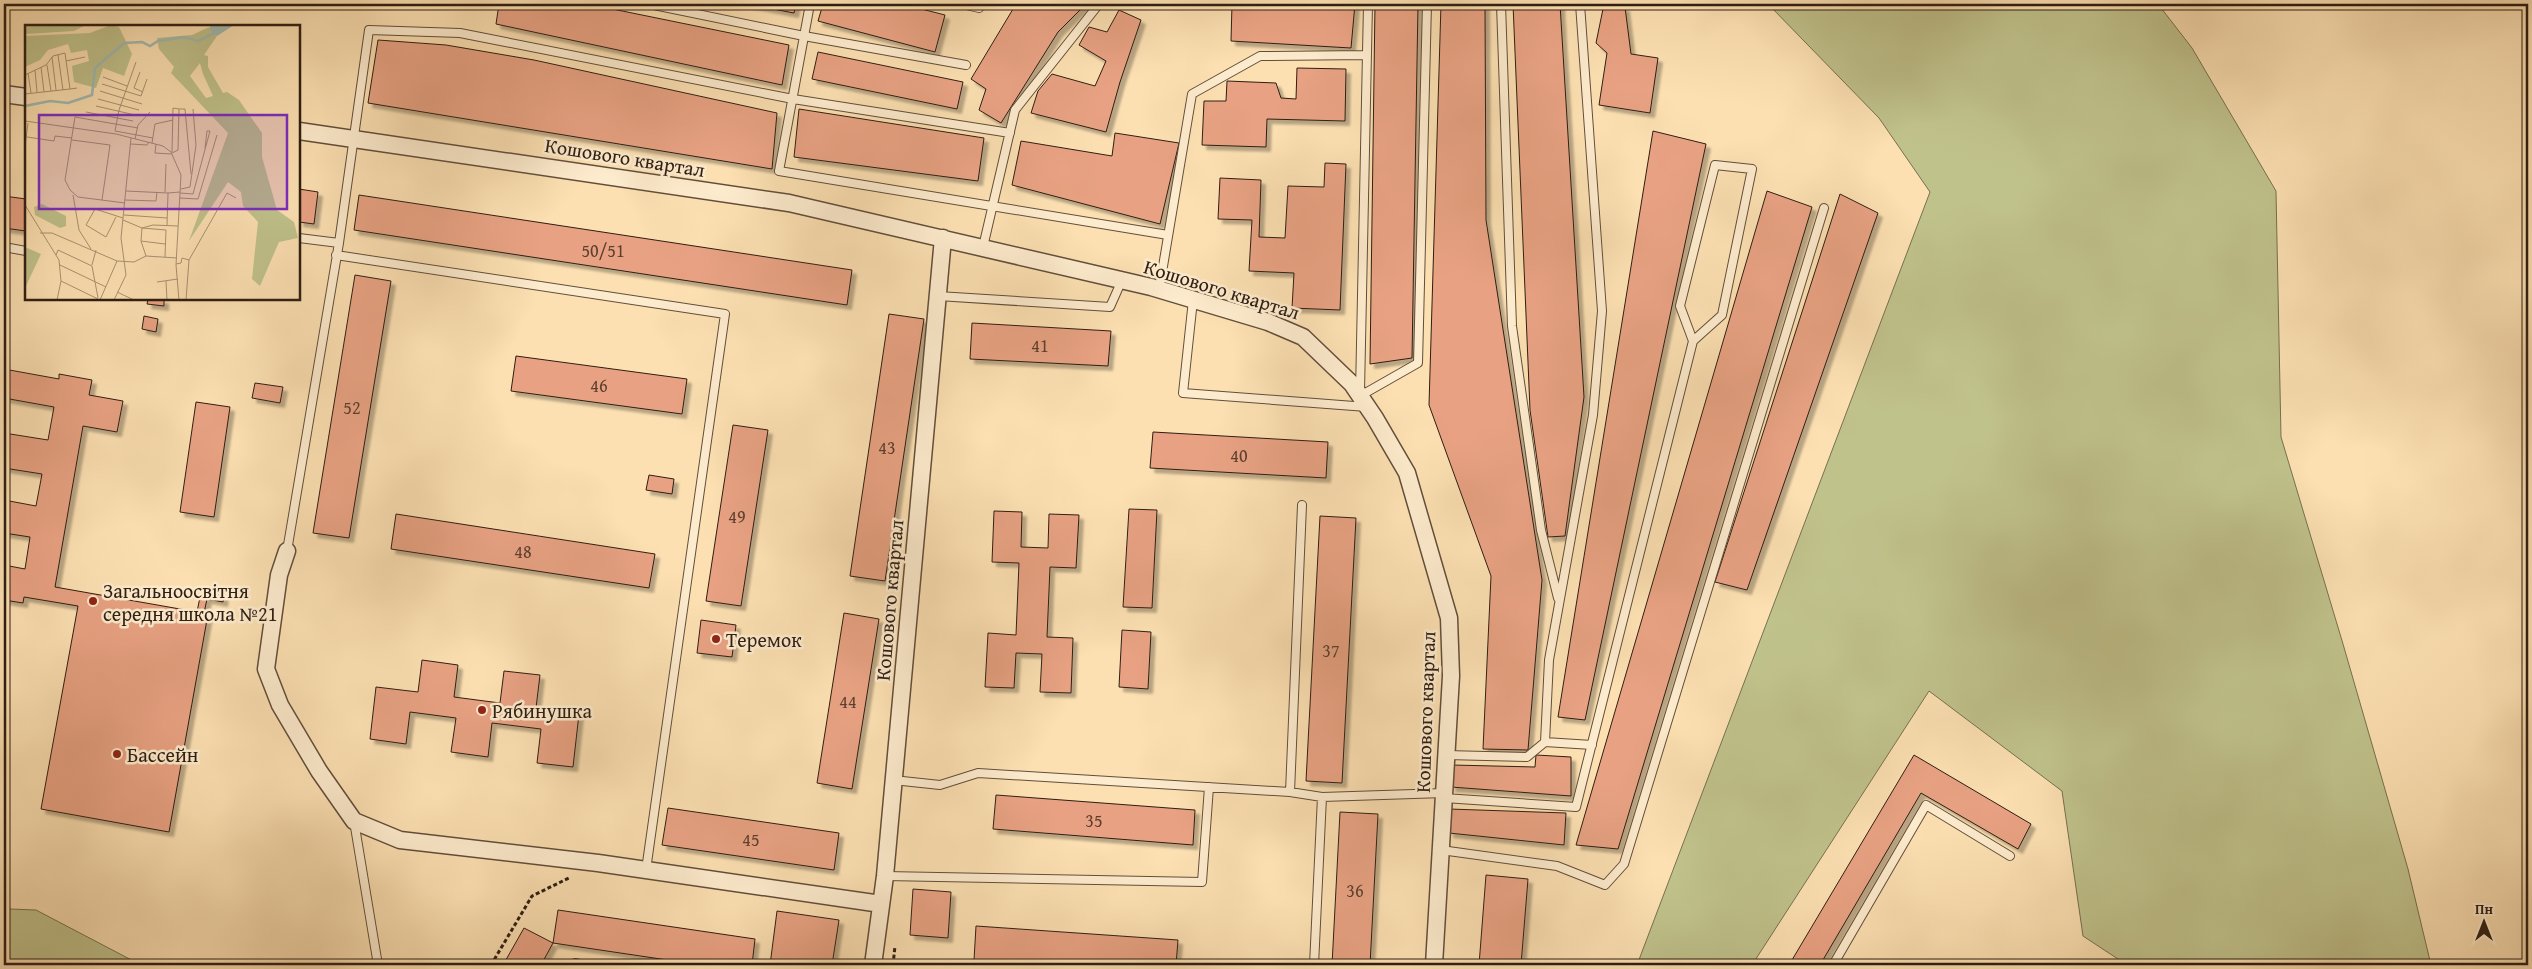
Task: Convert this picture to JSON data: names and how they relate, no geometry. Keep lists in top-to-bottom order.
{
  "streets": {
    "street": ["Кошового квартал"]
  },
  "places": [
    "Загальноосвітня середня школа №21",
    "Теремок",
    "Рябинушка",
    "Бассейн"
  ],
  "house_numbers": [
    "50/51",
    "41",
    "46",
    "52",
    "43",
    "40",
    "49",
    "48",
    "37",
    "44",
    "35",
    "45",
    "36"
  ],
  "north": "top"
}
